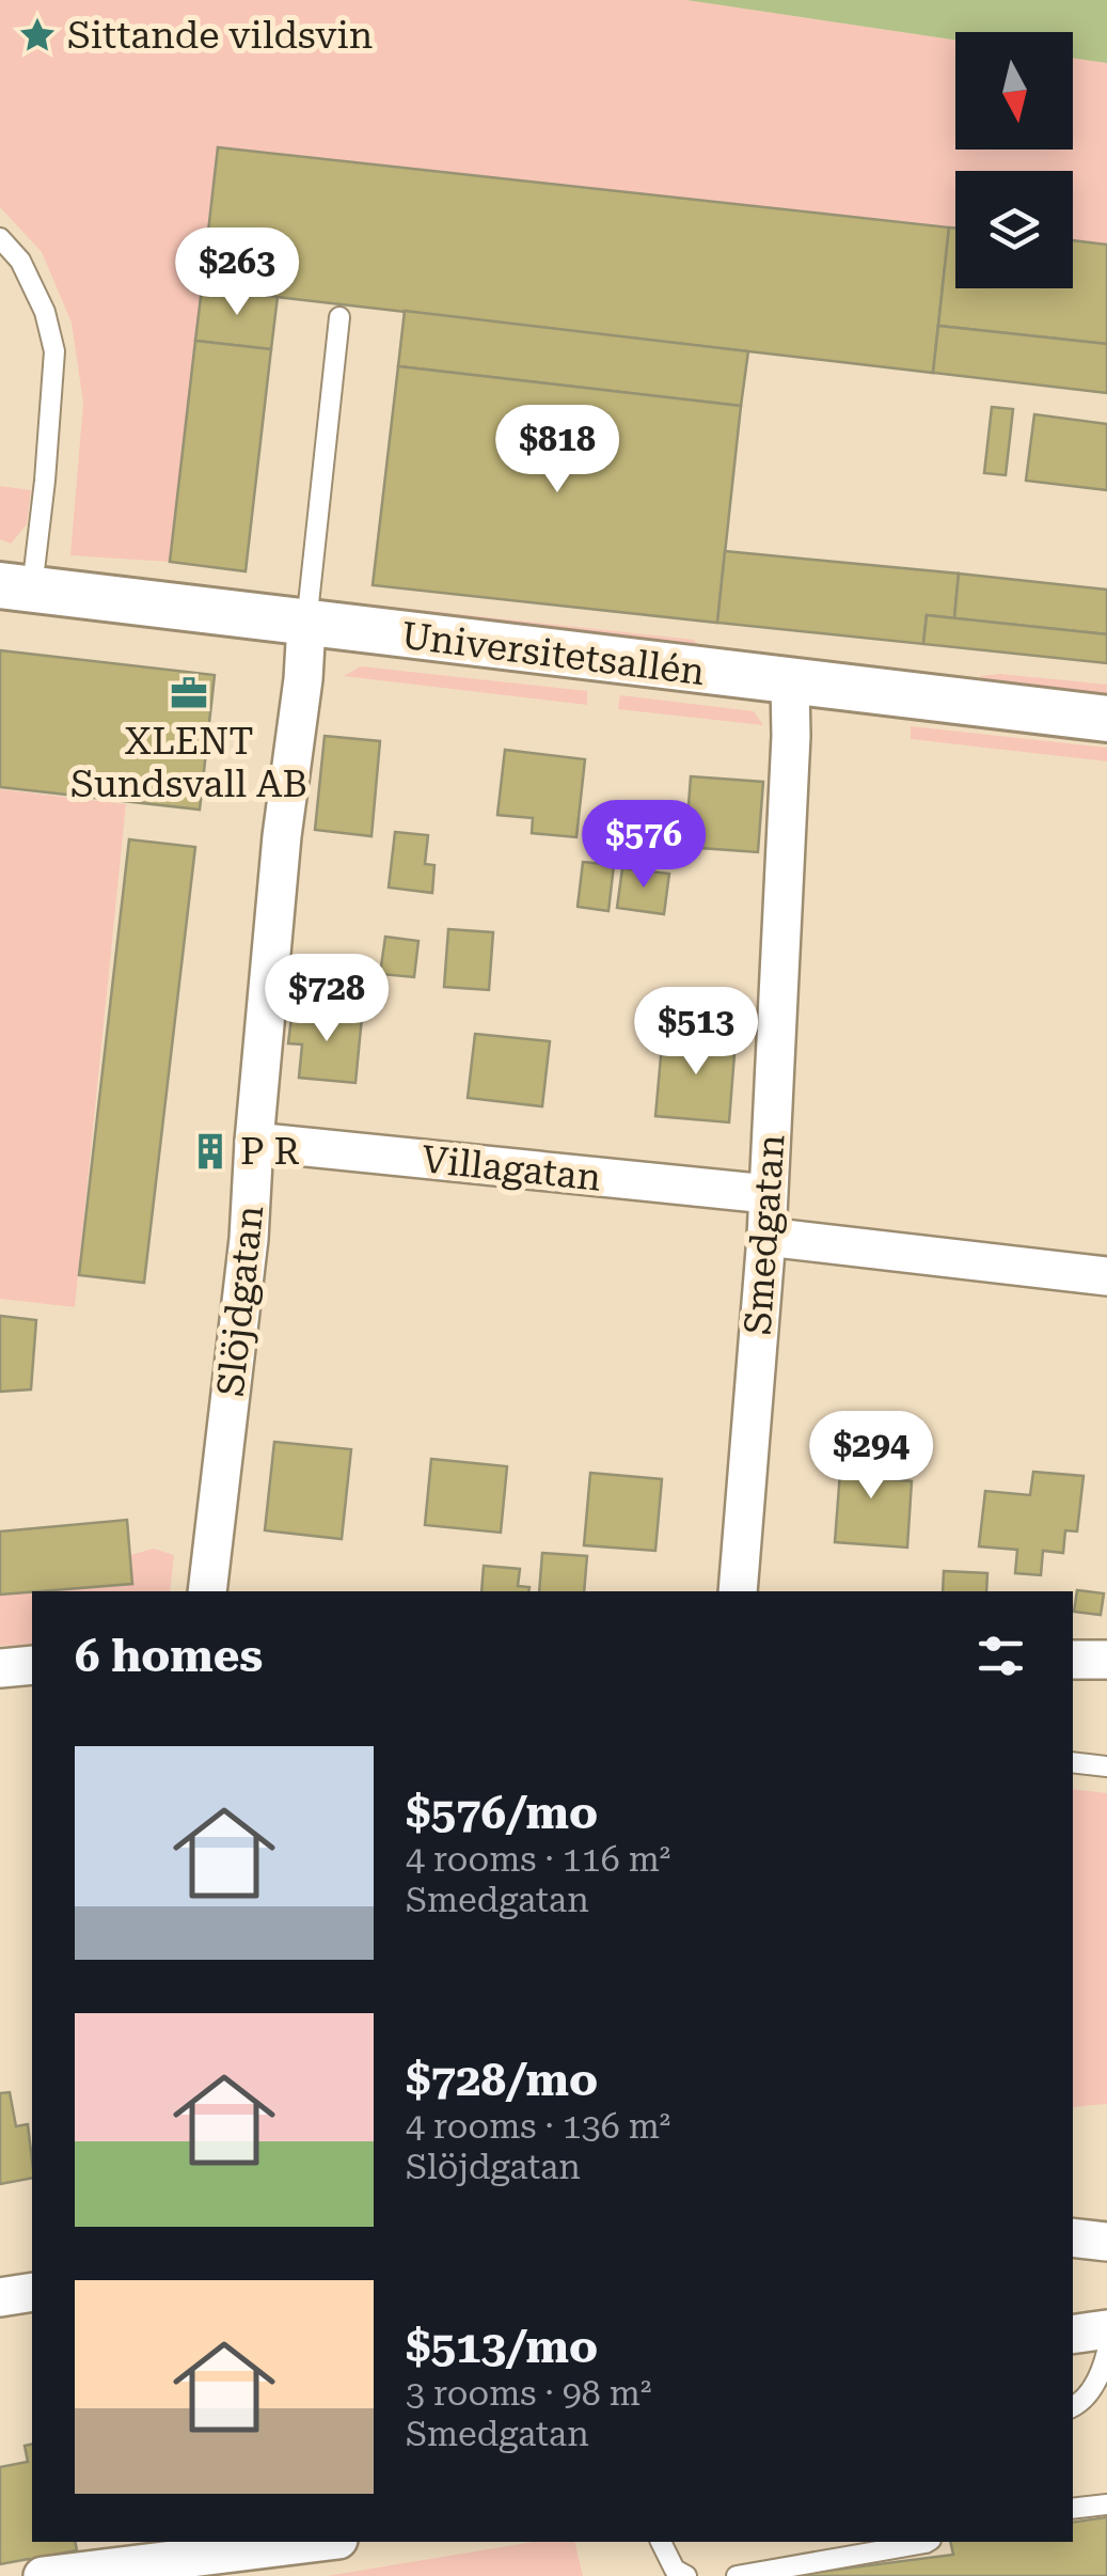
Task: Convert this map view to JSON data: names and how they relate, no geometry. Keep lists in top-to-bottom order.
{
  "streets": {
    "street": [
      "Universitetsallén",
      "Villagatan",
      "Smedgatan",
      "Slöjdgatan"
    ]
  },
  "crossings": [
    ["Universitetsallén", "Smedgatan"],
    ["Universitetsallén", "Slöjdgatan"],
    ["Villagatan", "Smedgatan"],
    ["Villagatan", "Slöjdgatan"]
  ],
  "places": {
    "place": ["Sittande vildsvin"],
    "office": ["XLENT Sundsvall AB"],
    "building": ["P R"]
  },
  "north": "bottom",
  "page": {
    "price": [
      "$263",
      "$818",
      "$576",
      "$728",
      "$513",
      "$294"
    ],
    "heading": "6 homes",
    "list": [
      {
        "name": "$576/mo",
        "note": "4 rooms · 116 m² · Smedgatan"
      },
      {
        "name": "$728/mo",
        "note": "4 rooms · 136 m² · Slöjdgatan"
      },
      {
        "name": "$513/mo",
        "note": "3 rooms · 98 m² · Smedgatan"
      }
    ]
  }
}
